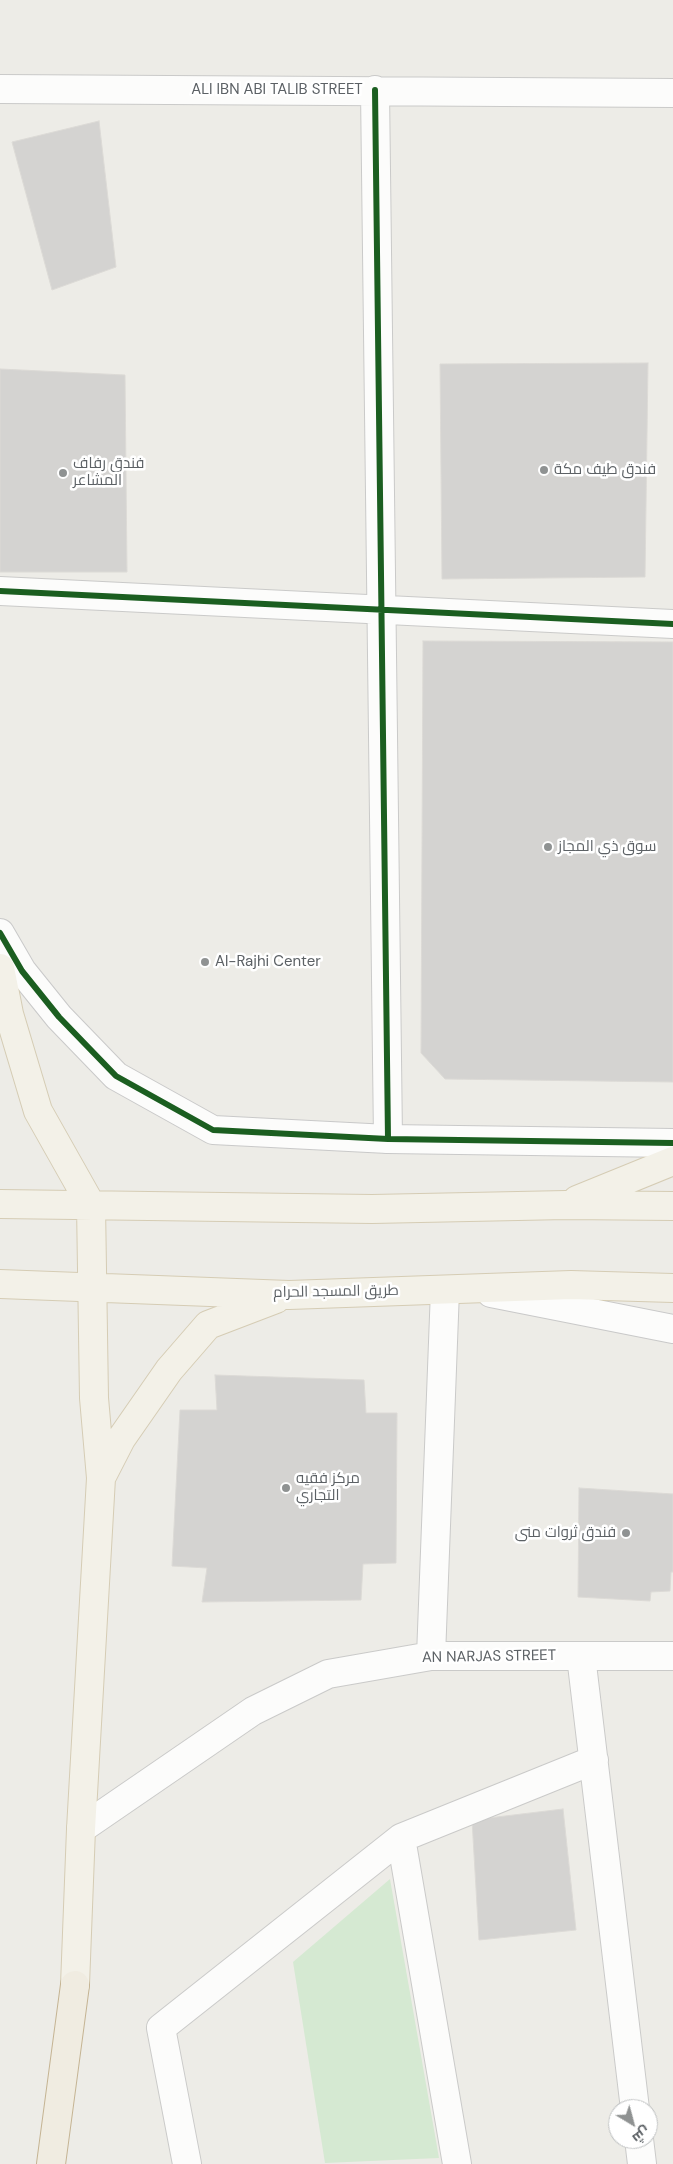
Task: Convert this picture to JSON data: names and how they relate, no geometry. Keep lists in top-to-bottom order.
{
  "streets": {
    "main road": ["طريق المسجد الحرام"],
    "street": ["ALI IBN ABI TALIB STREET", "AN NARJAS STREET"]
  },
  "places": [
    "فندق طيف مكة",
    "فندق رفاف المشاعر",
    "سوق ذي المجاز",
    "Al-Rajhi Center",
    "مركز فقيه التجاري",
    "فندق ثروات منى"
  ],
  "north": "bottom right"
}
